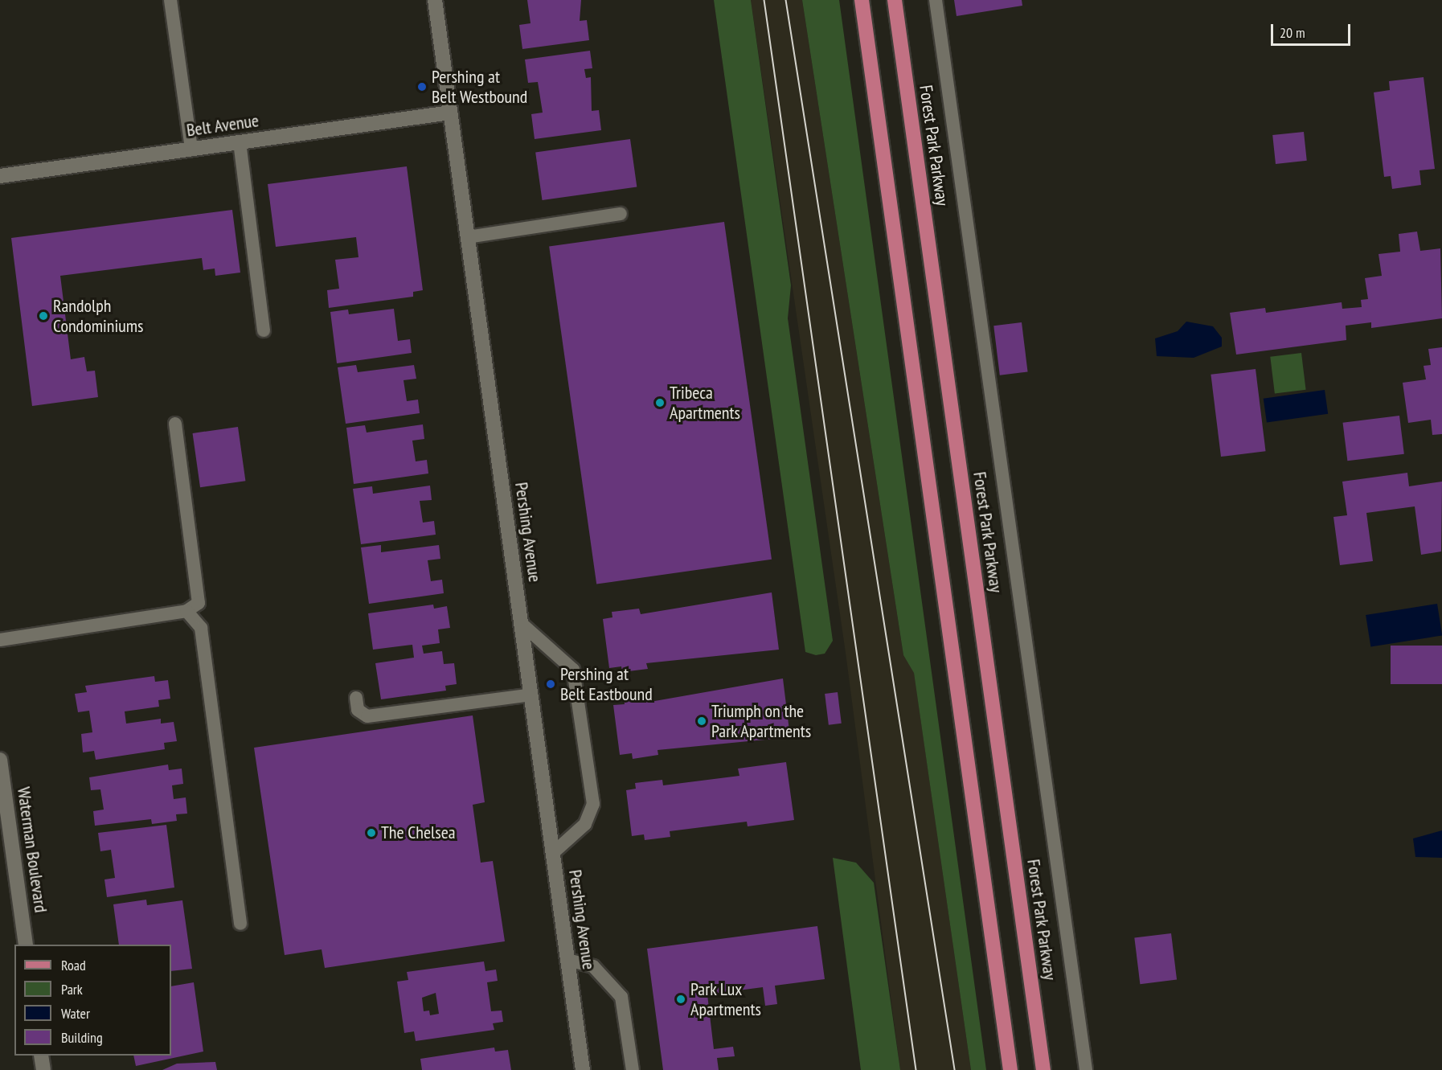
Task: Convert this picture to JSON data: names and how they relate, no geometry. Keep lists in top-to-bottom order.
{
  "streets": {
    "main road": ["Forest Park Parkway"],
    "street": ["Belt Avenue", "Pershing Avenue", "Waterman Boulevard"]
  },
  "crossings": [
    ["Belt Avenue", "Pershing Avenue"]
  ],
  "places": [
    "Pershing at Belt Westbound",
    "Randolph Condominiums",
    "Tribeca Apartments",
    "Pershing at Belt Eastbound",
    "Triumph on the Park Apartments",
    "The Chelsea",
    "Park Lux Apartments"
  ],
  "legend": [
    "Road",
    "Park",
    "Water",
    "Building"
  ],
  "scale_bar": "20 m"
}
